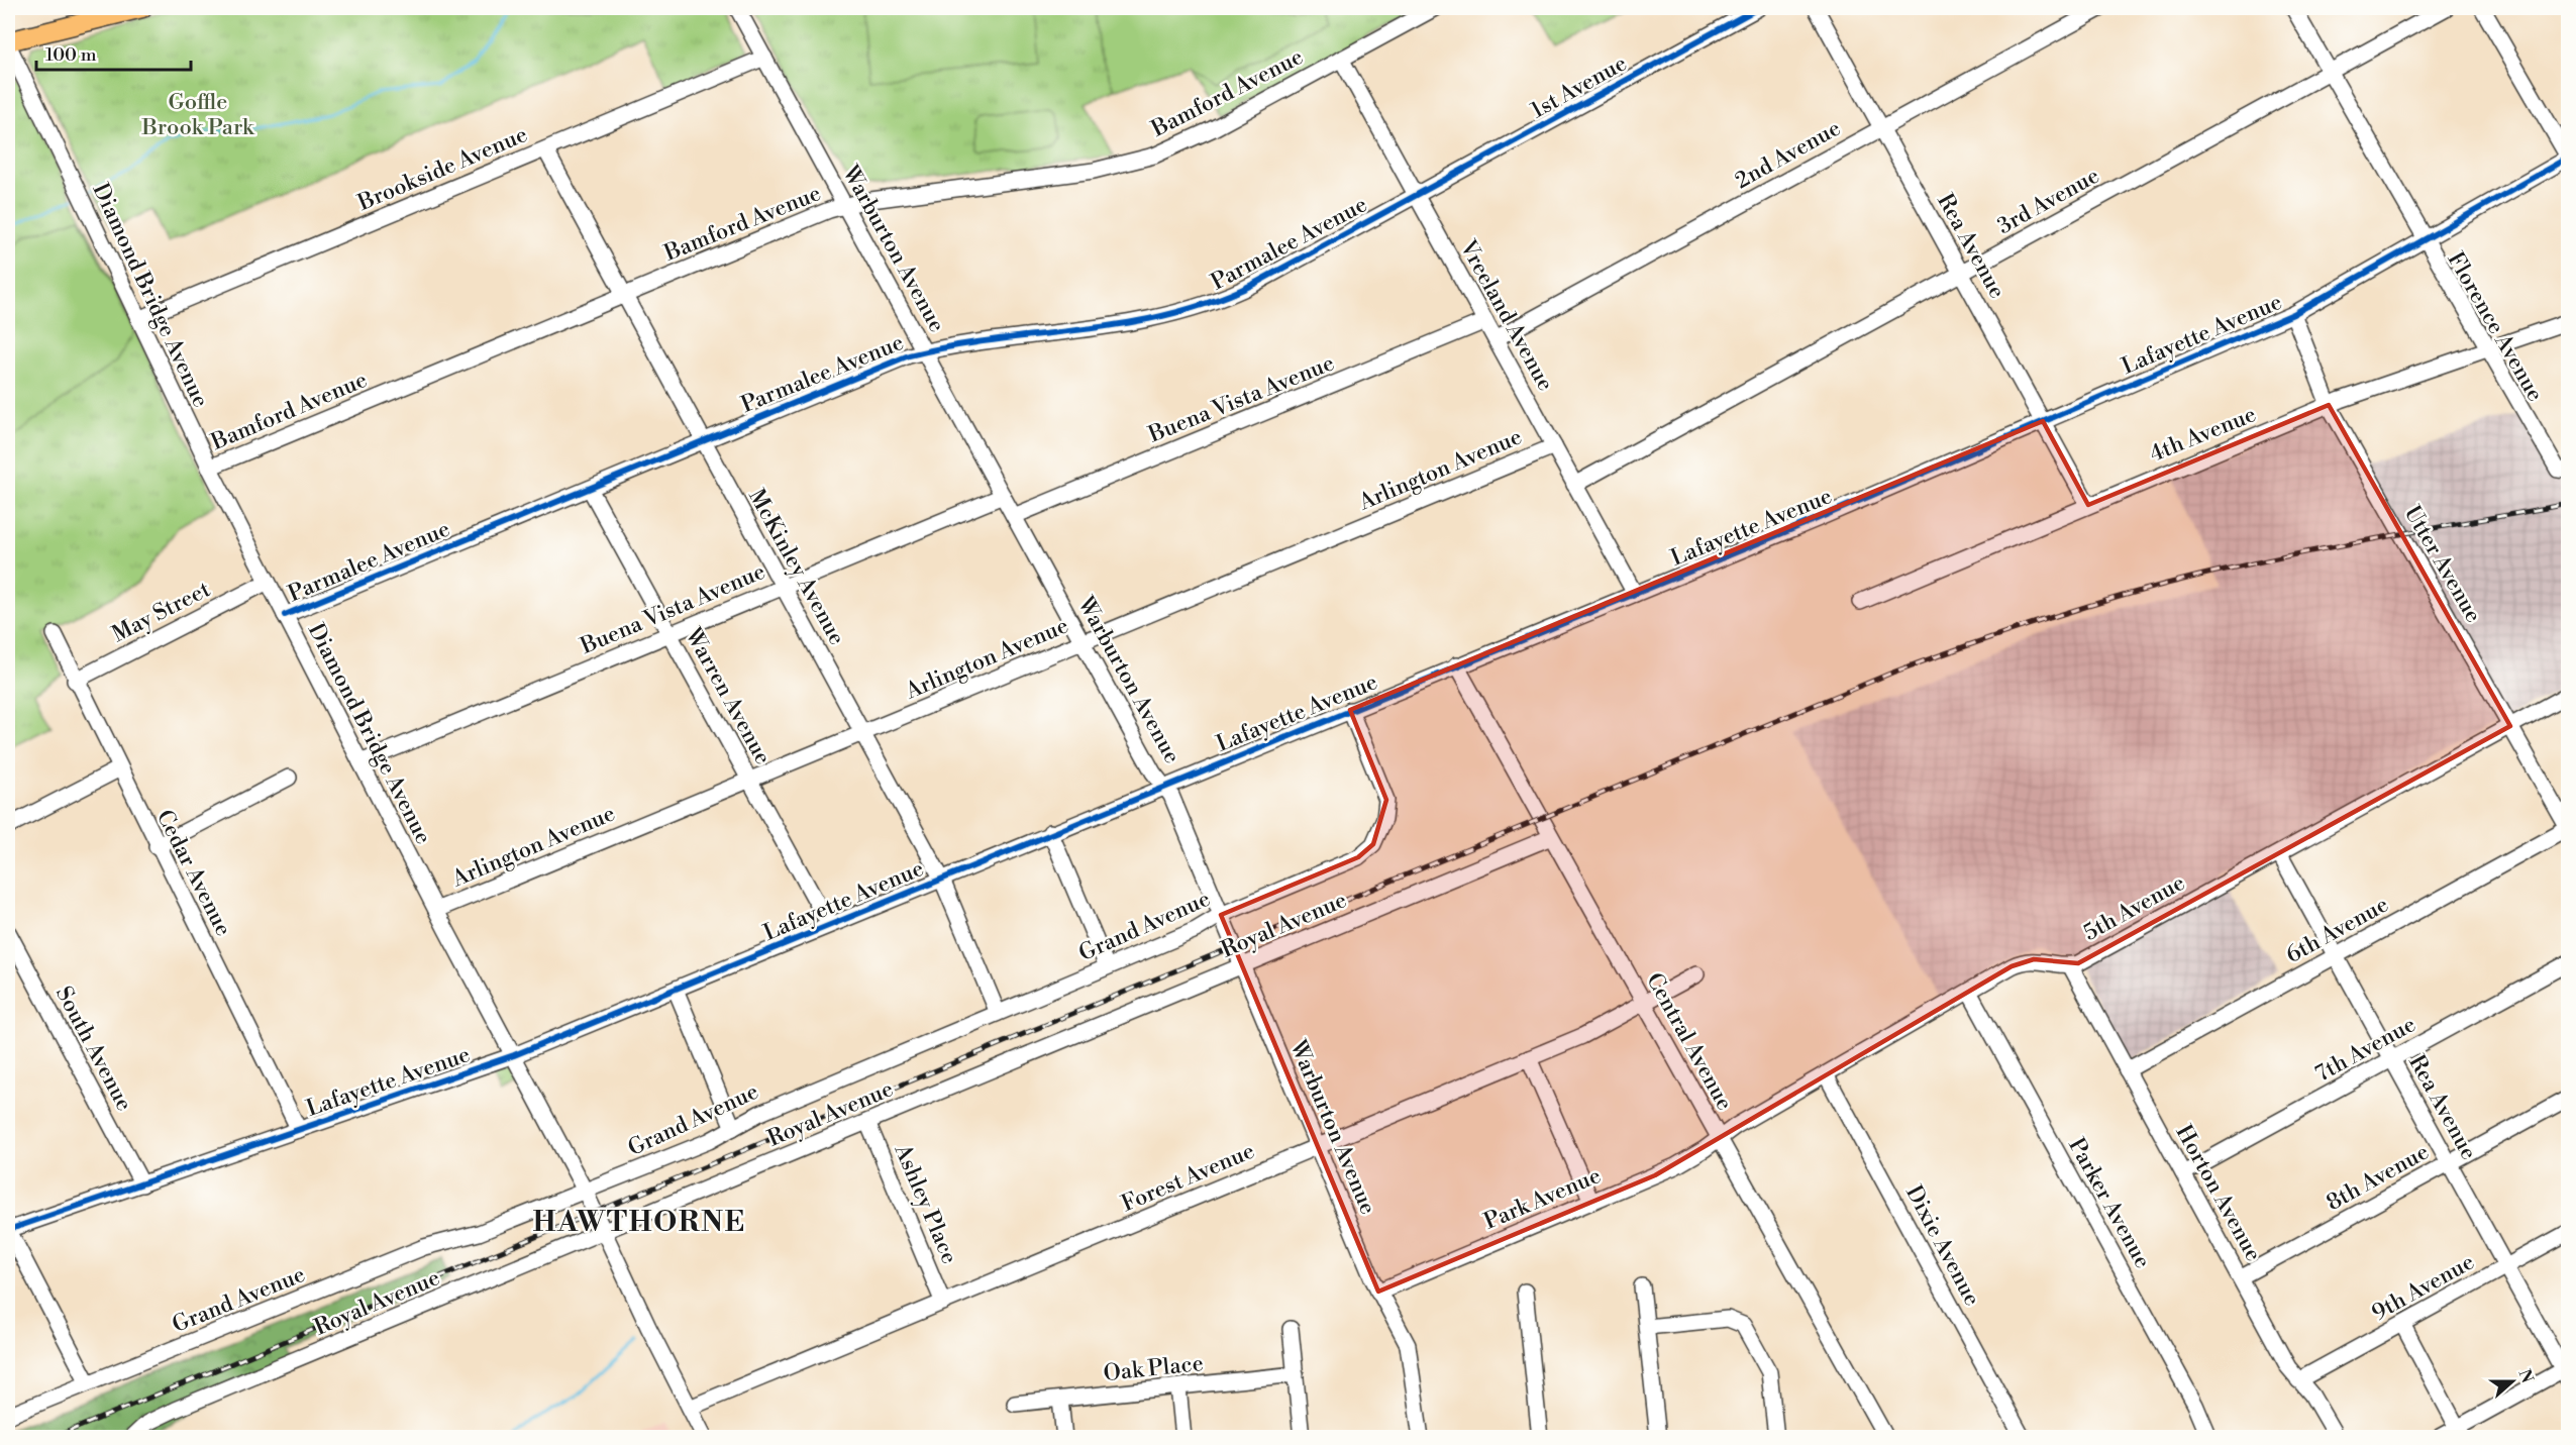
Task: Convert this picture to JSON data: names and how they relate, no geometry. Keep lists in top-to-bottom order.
{
  "streets": {
    "street": [
      "1st Avenue",
      "Bamford Avenue",
      "2nd Avenue",
      "Brookside Avenue",
      "3rd Avenue",
      "Parmalee Avenue",
      "Rea Avenue",
      "Warburton Avenue",
      "Diamond Bridge Avenue",
      "Vreeland Avenue",
      "Florence Avenue",
      "Lafayette Avenue",
      "Buena Vista Avenue",
      "4th Avenue",
      "Arlington Avenue",
      "Utter Avenue",
      "McKinley Avenue",
      "May Street",
      "Warren Avenue",
      "Cedar Avenue",
      "5th Avenue",
      "Royal Avenue",
      "Grand Avenue",
      "6th Avenue",
      "Central Avenue",
      "South Avenue",
      "7th Avenue",
      "Forest Avenue",
      "8th Avenue",
      "Horton Avenue",
      "Park Avenue",
      "Parker Avenue",
      "Ashley Place",
      "Dixie Avenue",
      "9th Avenue",
      "Oak Place"
    ]
  },
  "crossings": [
    ["1st Avenue", "Parmalee Avenue"],
    ["1st Avenue", "Vreeland Avenue"],
    ["Bamford Avenue", "Warburton Avenue"],
    ["Bamford Avenue", "Diamond Bridge Avenue"],
    ["Bamford Avenue", "Vreeland Avenue"],
    ["Bamford Avenue", "McKinley Avenue"],
    ["2nd Avenue", "Rea Avenue"],
    ["2nd Avenue", "Vreeland Avenue"],
    ["Brookside Avenue", "Warburton Avenue"],
    ["Brookside Avenue", "Diamond Bridge Avenue"],
    ["Brookside Avenue", "McKinley Avenue"],
    ["3rd Avenue", "Rea Avenue"],
    ["3rd Avenue", "Vreeland Avenue"],
    ["3rd Avenue", "Florence Avenue"],
    ["Parmalee Avenue", "Warburton Avenue"],
    ["Parmalee Avenue", "Diamond Bridge Avenue"],
    ["Parmalee Avenue", "Vreeland Avenue"],
    ["Parmalee Avenue", "McKinley Avenue"],
    ["Parmalee Avenue", "Warren Avenue"],
    ["Rea Avenue", "Lafayette Avenue"],
    ["Rea Avenue", "4th Avenue"],
    ["Rea Avenue", "5th Avenue"],
    ["Rea Avenue", "6th Avenue"],
    ["Rea Avenue", "7th Avenue"],
    ["Rea Avenue", "8th Avenue"],
    ["Rea Avenue", "9th Avenue"],
    ["Warburton Avenue", "Lafayette Avenue"],
    ["Warburton Avenue", "Buena Vista Avenue"],
    ["Warburton Avenue", "Arlington Avenue"],
    ["Warburton Avenue", "Royal Avenue"],
    ["Warburton Avenue", "Grand Avenue"],
    ["Warburton Avenue", "Forest Avenue"],
    ["Warburton Avenue", "Park Avenue"],
    ["Diamond Bridge Avenue", "Lafayette Avenue"],
    ["Diamond Bridge Avenue", "Buena Vista Avenue"],
    ["Diamond Bridge Avenue", "Arlington Avenue"],
    ["Diamond Bridge Avenue", "May Street"],
    ["Diamond Bridge Avenue", "Royal Avenue"],
    ["Diamond Bridge Avenue", "Grand Avenue"],
    ["Diamond Bridge Avenue", "Forest Avenue"],
    ["Vreeland Avenue", "Lafayette Avenue"],
    ["Vreeland Avenue", "Buena Vista Avenue"],
    ["Vreeland Avenue", "Arlington Avenue"],
    ["Florence Avenue", "Lafayette Avenue"],
    ["Florence Avenue", "4th Avenue"],
    ["Lafayette Avenue", "Utter Avenue"],
    ["Lafayette Avenue", "McKinley Avenue"],
    ["Lafayette Avenue", "Warren Avenue"],
    ["Lafayette Avenue", "Cedar Avenue"],
    ["Lafayette Avenue", "Grand Avenue"],
    ["Lafayette Avenue", "Central Avenue"],
    ["Lafayette Avenue", "South Avenue"],
    ["Buena Vista Avenue", "McKinley Avenue"],
    ["Buena Vista Avenue", "Warren Avenue"],
    ["4th Avenue", "Utter Avenue"],
    ["Arlington Avenue", "McKinley Avenue"],
    ["Arlington Avenue", "Warren Avenue"],
    ["Utter Avenue", "5th Avenue"],
    ["Utter Avenue", "6th Avenue"],
    ["McKinley Avenue", "Grand Avenue"],
    ["May Street", "Cedar Avenue"],
    ["5th Avenue", "Central Avenue"],
    ["5th Avenue", "Horton Avenue"],
    ["5th Avenue", "Park Avenue"],
    ["5th Avenue", "Parker Avenue"],
    ["5th Avenue", "Dixie Avenue"],
    ["Royal Avenue", "Central Avenue"],
    ["Royal Avenue", "Ashley Place"],
    ["6th Avenue", "Horton Avenue"],
    ["Central Avenue", "Forest Avenue"],
    ["Central Avenue", "Park Avenue"],
    ["7th Avenue", "Horton Avenue"],
    ["Forest Avenue", "Ashley Place"],
    ["8th Avenue", "Horton Avenue"],
    ["Horton Avenue", "9th Avenue"]
  ],
  "districts": ["HAWTHORNE"],
  "parks": ["Goffle Brook Park"],
  "scale_bar": "100 m",
  "north": "right"
}
